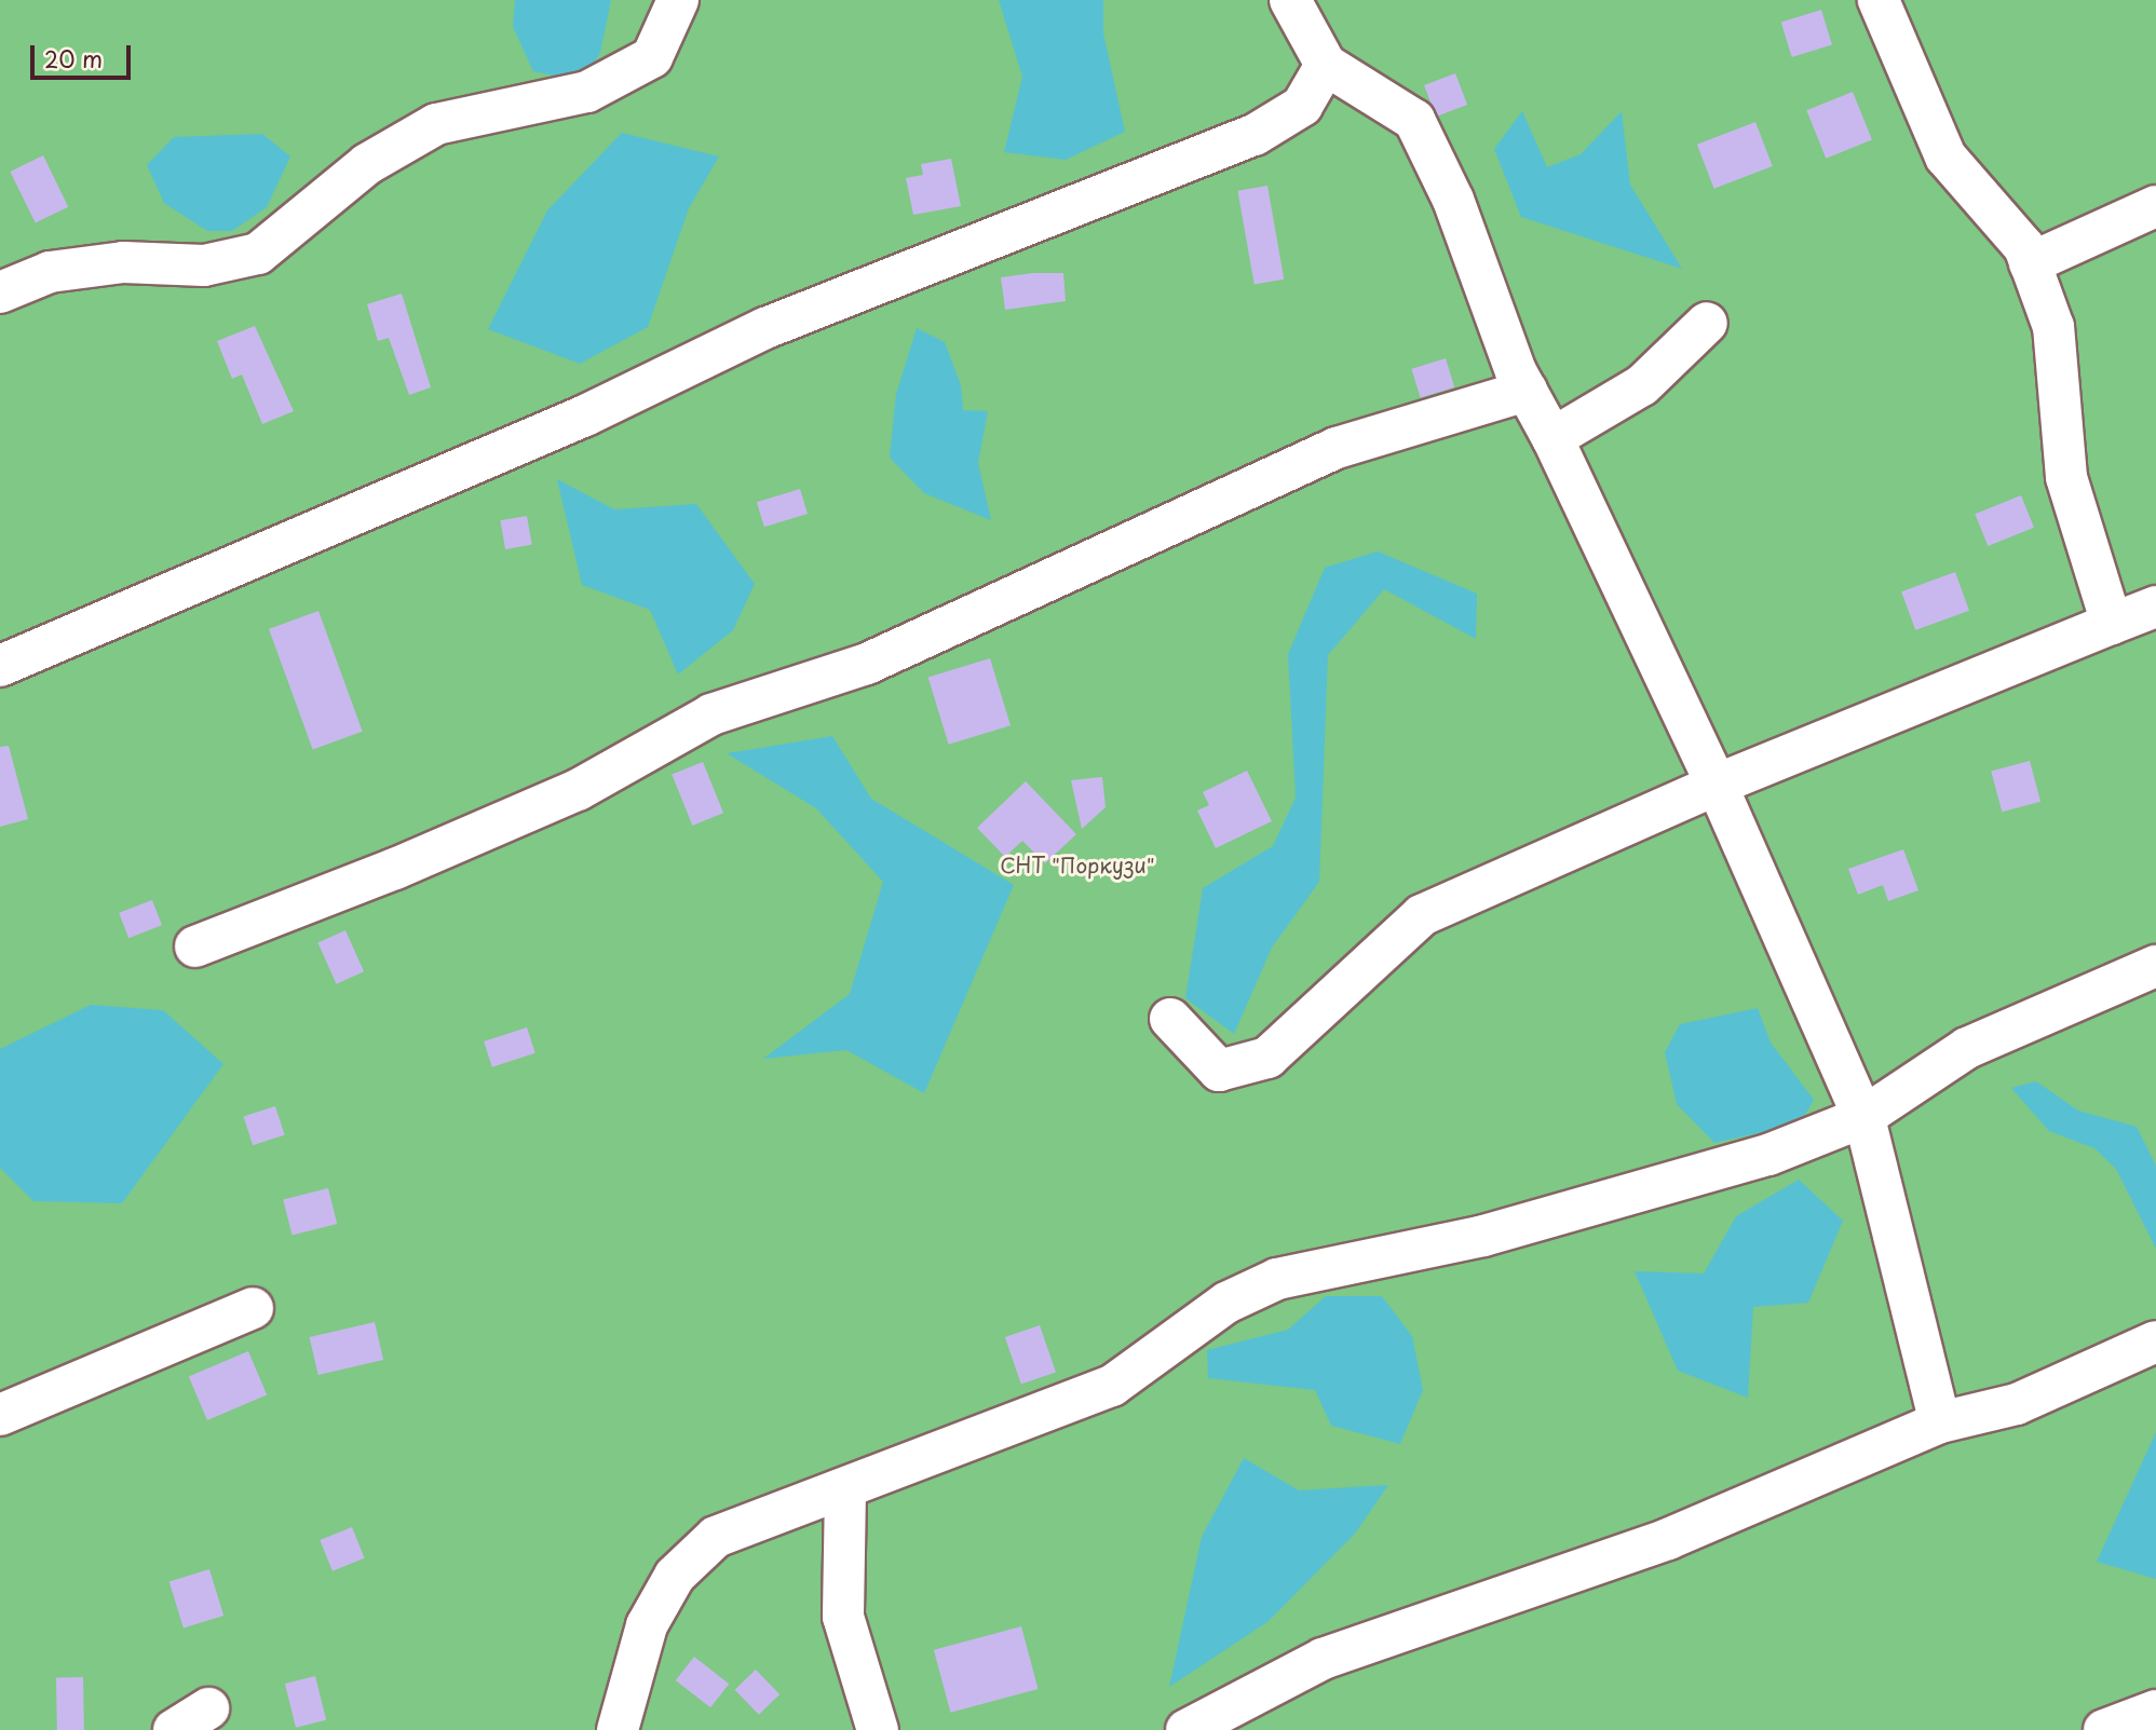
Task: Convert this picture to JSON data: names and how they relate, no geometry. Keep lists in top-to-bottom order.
{
  "parks": ["СНТ \"Поркузи\""],
  "scale_bar": "20 m"
}
